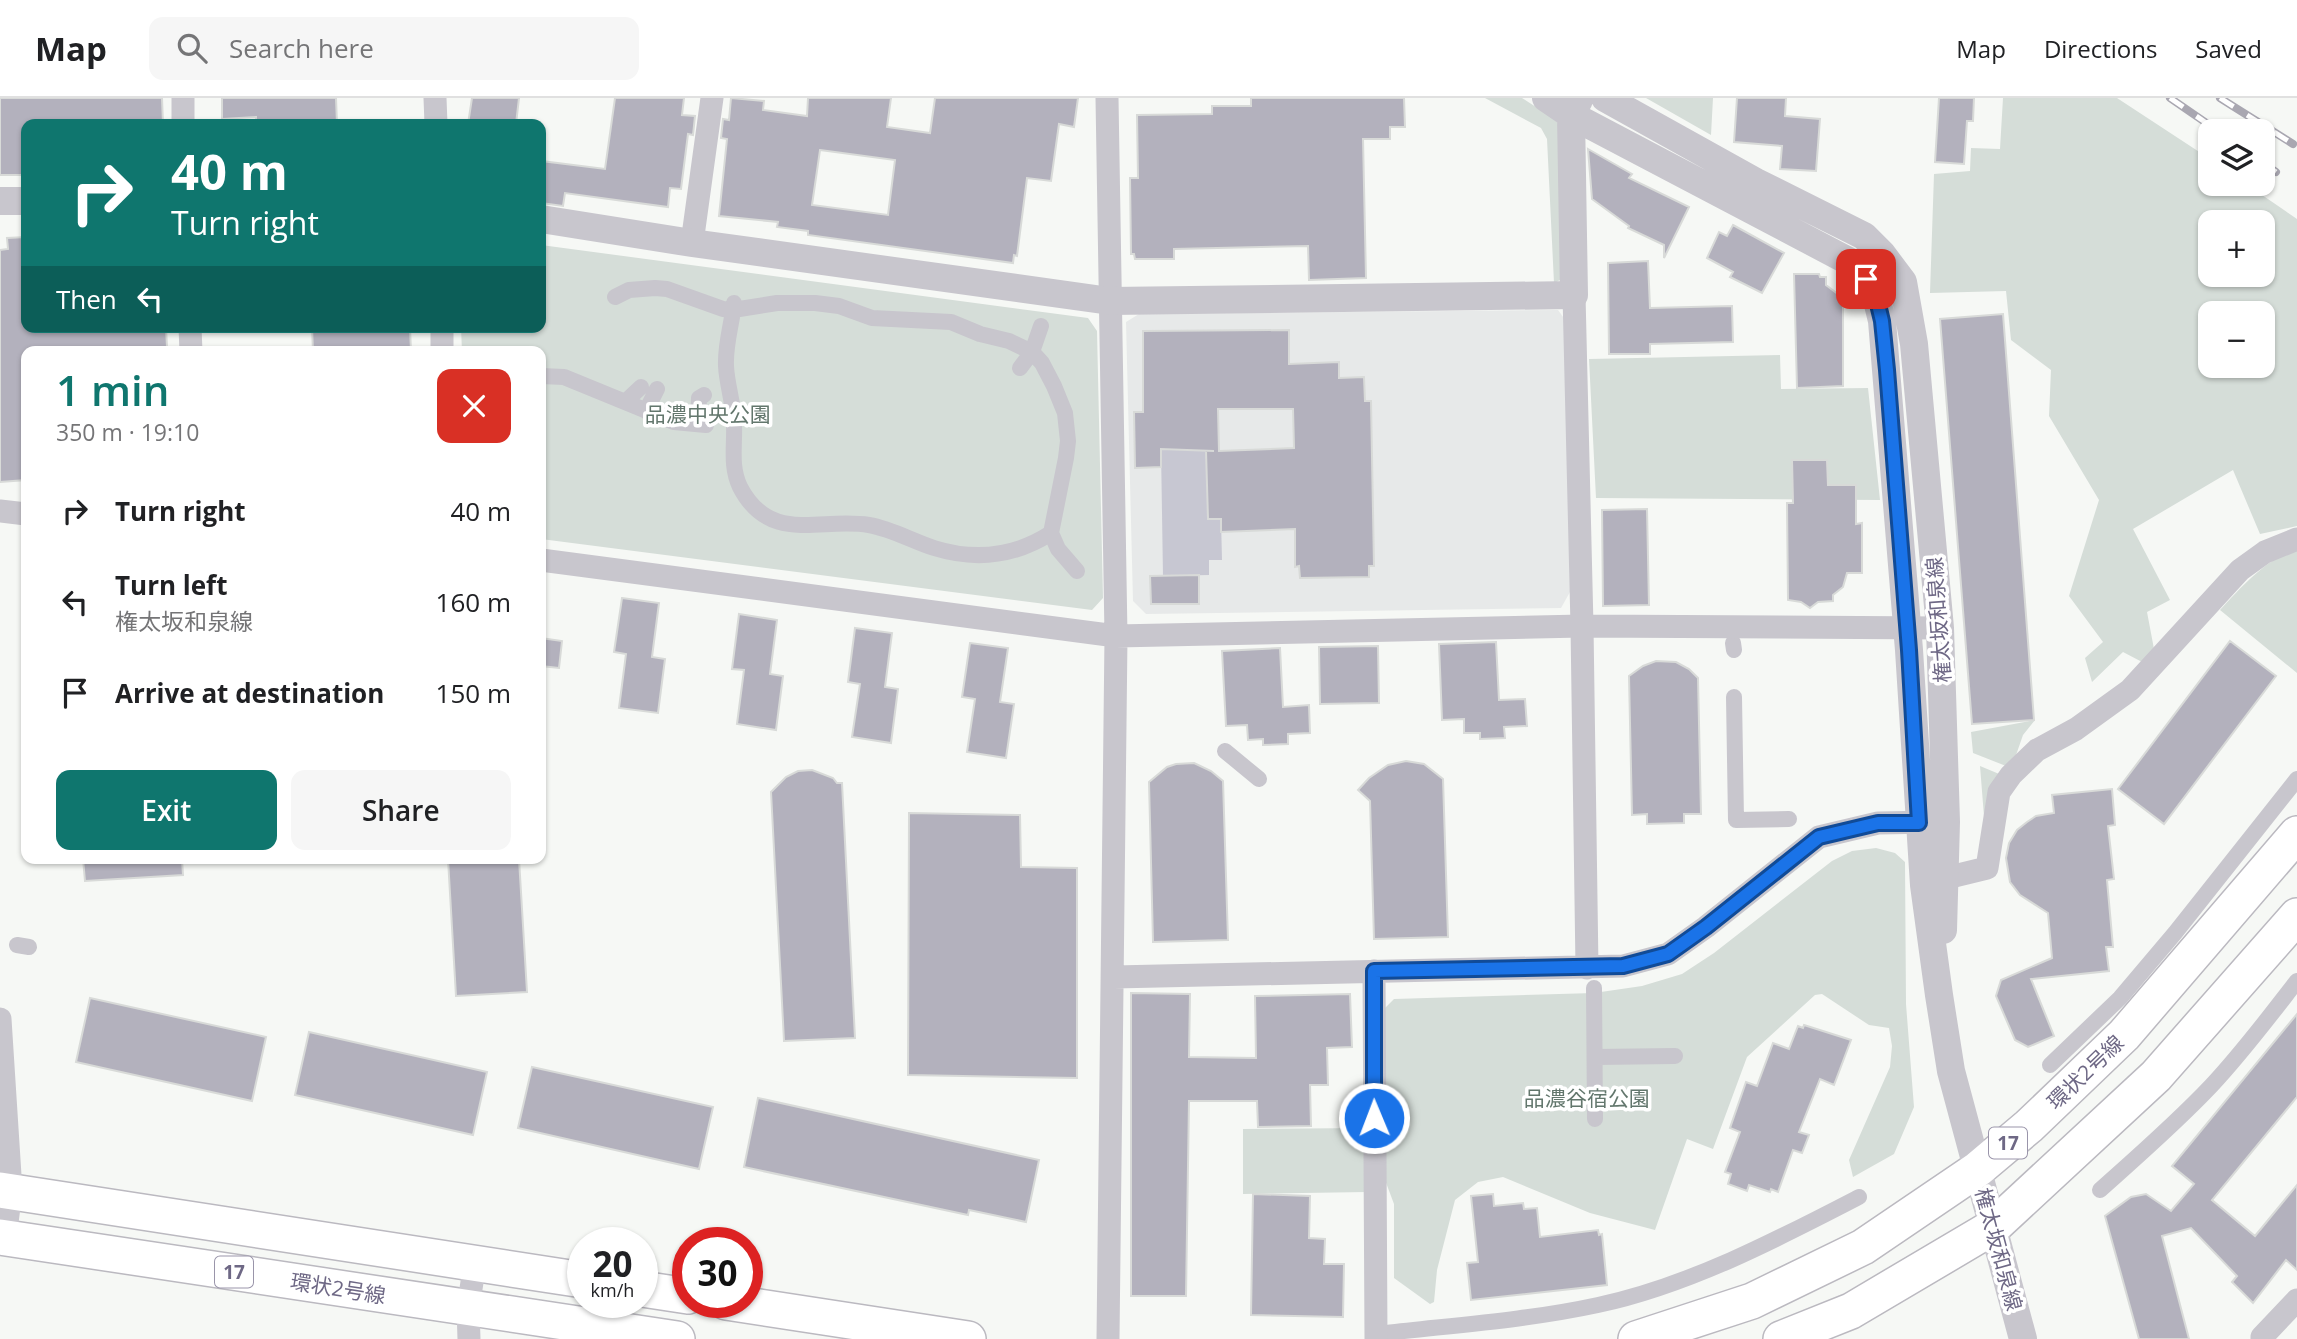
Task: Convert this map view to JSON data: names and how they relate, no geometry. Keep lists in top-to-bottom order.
{
  "streets": {
    "main road": ["環状2号線", "17"],
    "street": ["権太坂和泉線"]
  },
  "crossings": [
    ["権太坂和泉線", "環状2号線"],
    ["権太坂和泉線", "17"]
  ],
  "parks": ["品濃中央公園", "品濃谷宿公園"],
  "page": {
    "header": "Map",
    "search": "Search here",
    "nav": ["Map", "Directions", "Saved"],
    "map_buttons": ["+", "−"],
    "turn": ["40 m", "Turn right"],
    "then": "Then",
    "heading": ["1 min", "350 m · 19:10"],
    "list": [
      {
        "name": "Turn right",
        "value": "40 m"
      },
      {
        "name": "Turn left",
        "note": "権太坂和泉線",
        "value": "160 m"
      },
      {
        "name": "Arrive at destination",
        "value": "150 m"
      }
    ],
    "buttons": ["Exit", "Share"],
    "speed": "20 km/h",
    "limit": "30"
  }
}
